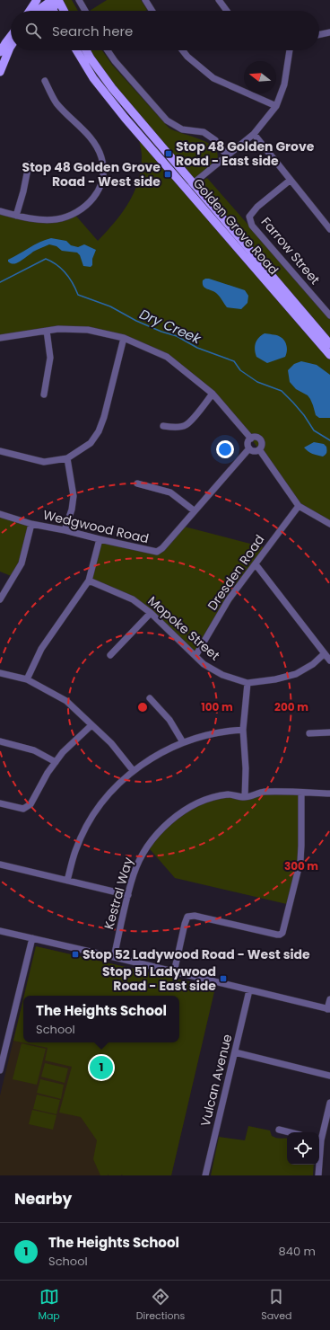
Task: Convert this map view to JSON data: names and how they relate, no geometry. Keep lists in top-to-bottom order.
{
  "streets": {
    "main road": ["Golden Grove Road"],
    "street": [
      "Farrow Street",
      "Wedgwood Road",
      "Dresden Road",
      "Mopoke Street",
      "Kestral Way",
      "Vulcan Avenue"
    ]
  },
  "crossings": [
    ["Dresden Road", "Mopoke Street"]
  ],
  "water": ["Dry Creek"],
  "places": {
    "transit": [
      "Stop 48 Golden Grove Road - East side",
      "Stop 48 Golden Grove Road - West side",
      "Stop 52 Ladywood Road - West side",
      "Stop 51 Ladywood Road - East side"
    ]
  },
  "north": "left",
  "page": {
    "search": "Search here",
    "popup": ["The Heights School", "School"],
    "pins": "1",
    "heading": "Nearby",
    "list": [
      {
        "mark": "1",
        "name": "The Heights School",
        "note": "School",
        "value": "840 m"
      }
    ],
    "nav": ["Map", "Directions", "Saved"]
  },
  "rings": ["100 m", "200 m", "300 m"]
}
